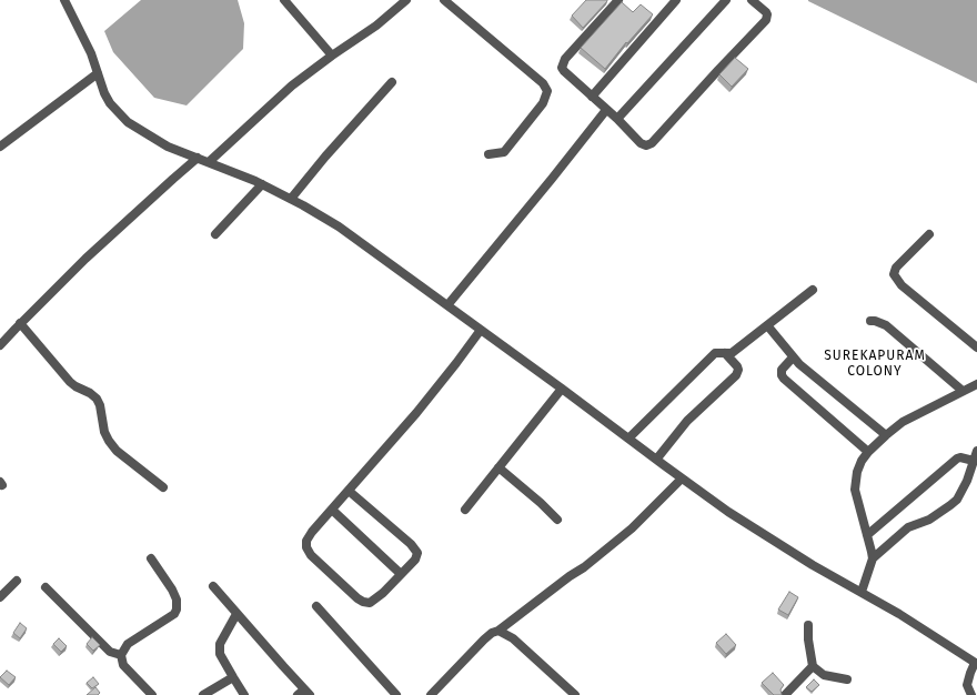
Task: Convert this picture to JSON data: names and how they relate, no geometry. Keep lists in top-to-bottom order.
{
  "districts": ["SUREKAPURAM COLONY"]
}
